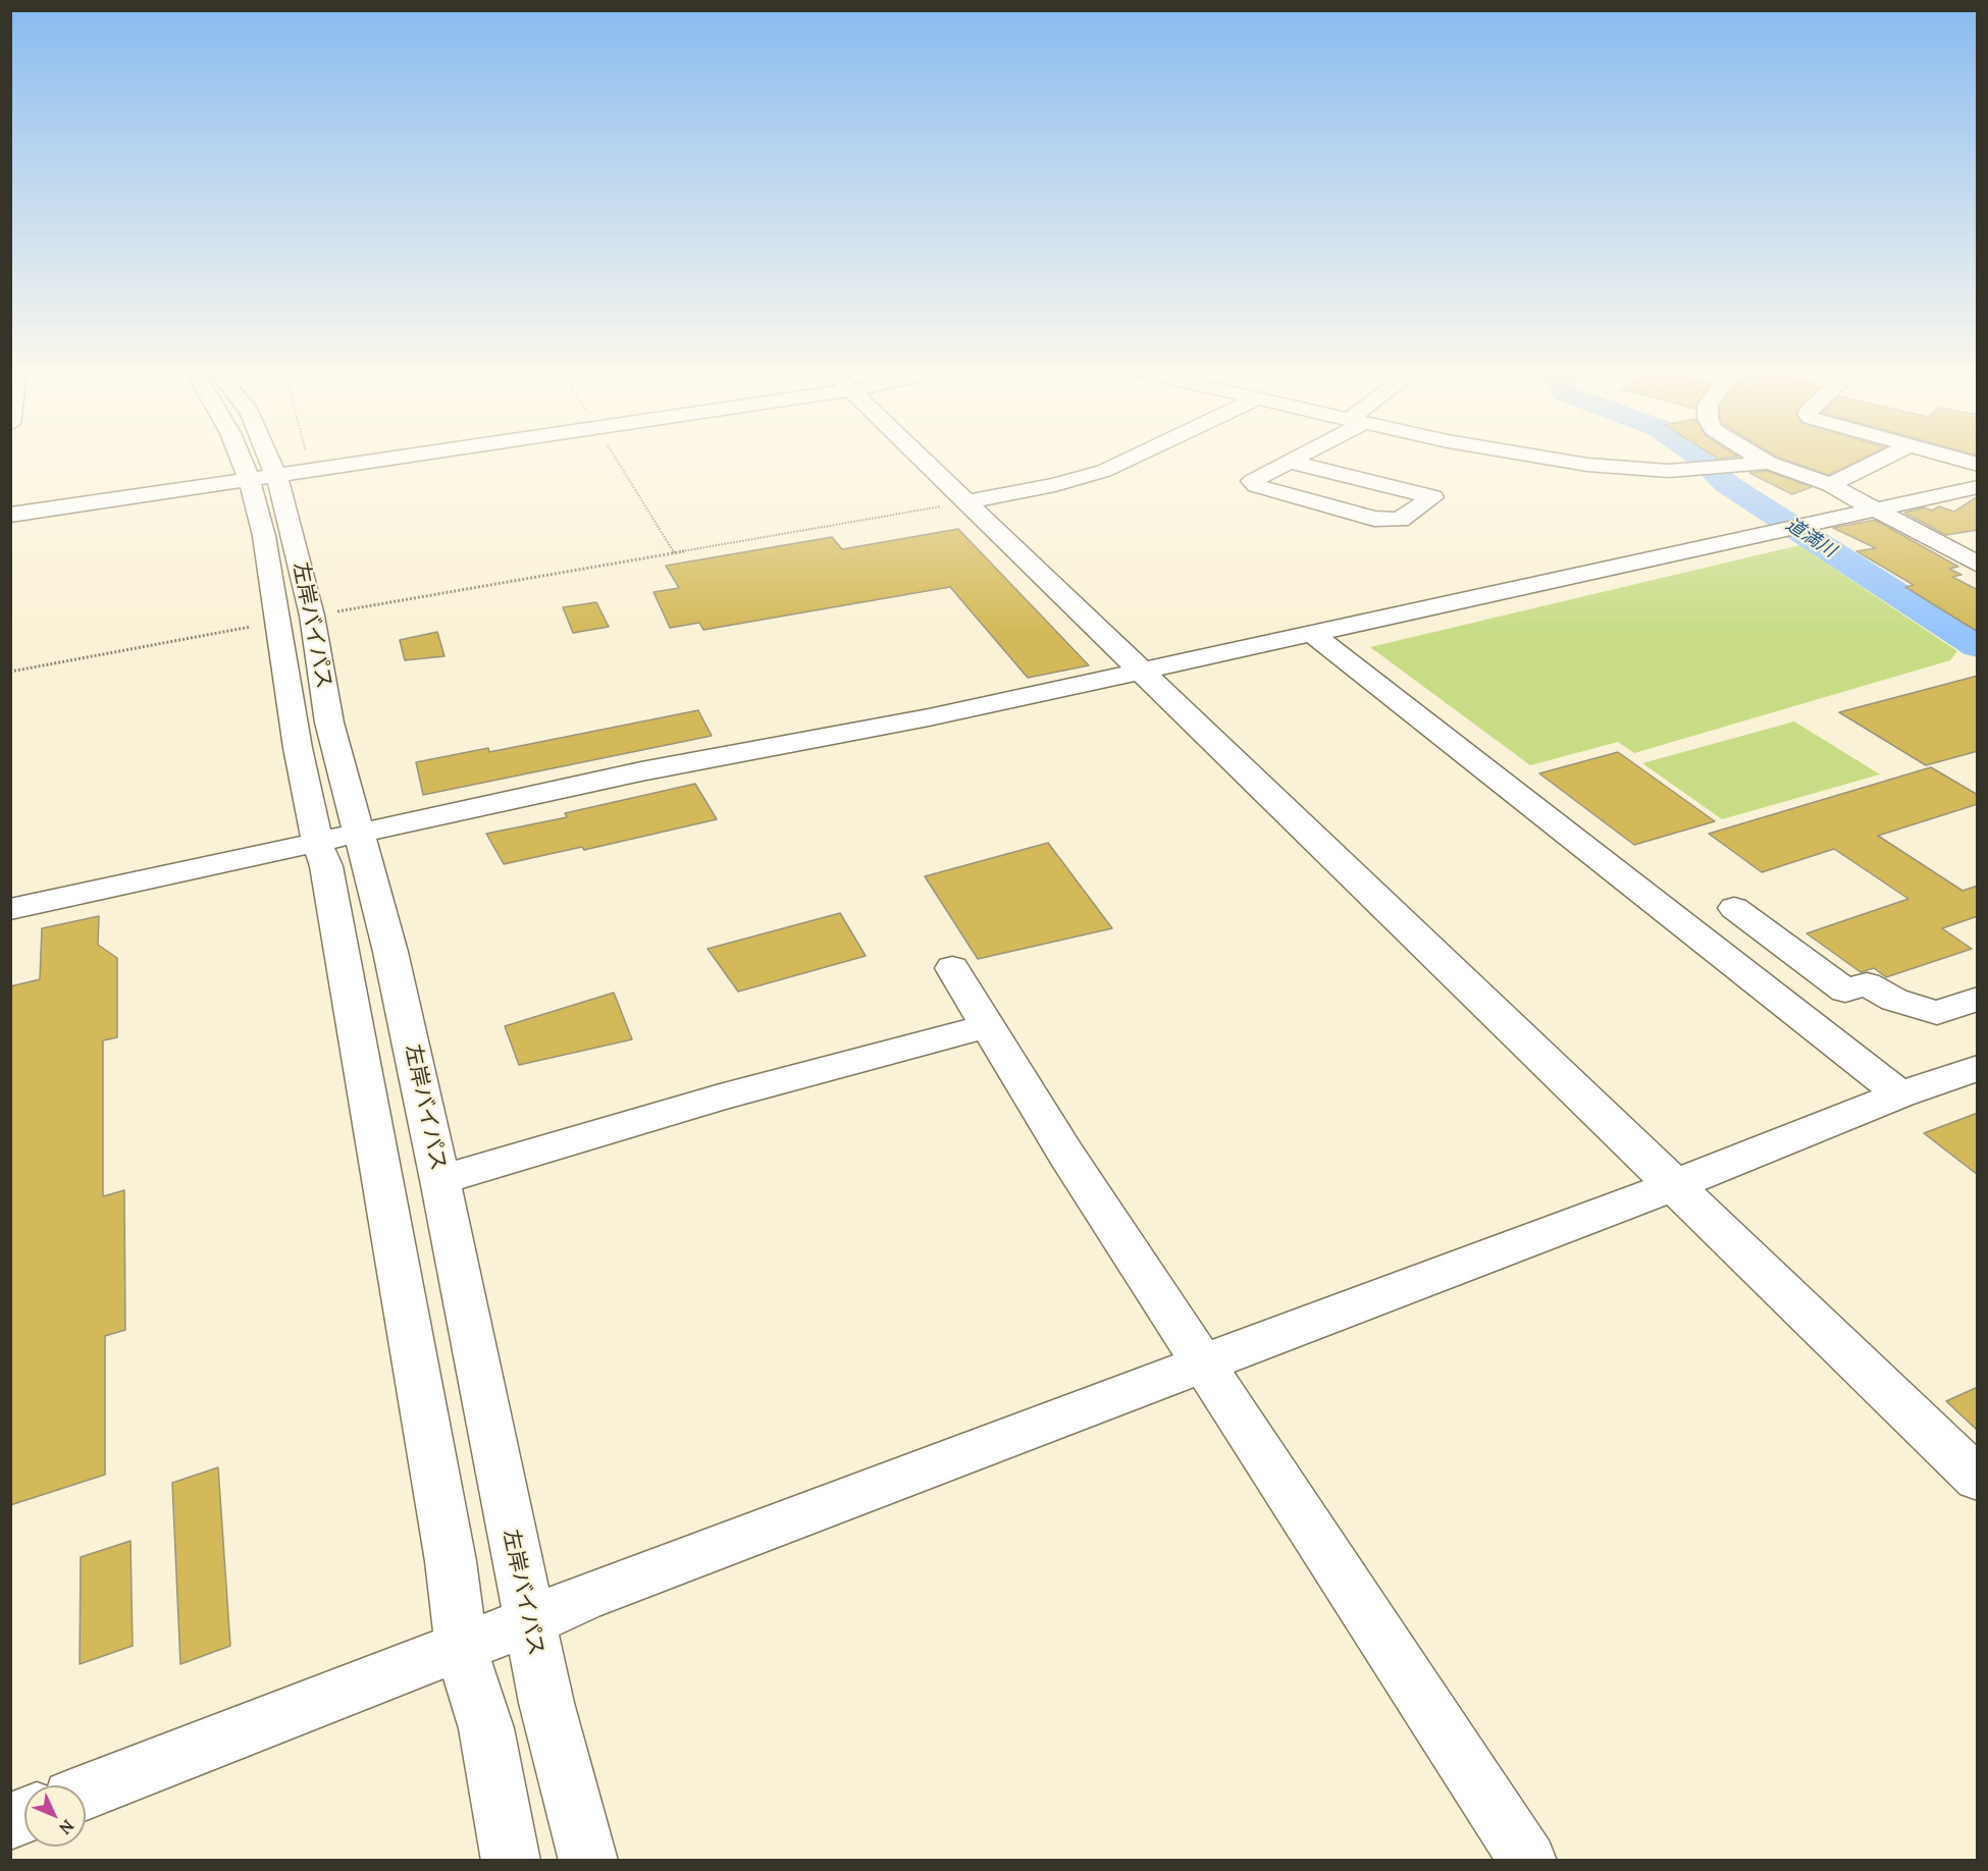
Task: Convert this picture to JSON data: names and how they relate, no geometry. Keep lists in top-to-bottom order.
{
  "streets": {
    "street": ["左岸バイパス"]
  },
  "water": ["道満川"],
  "north": "bottom right"
}
